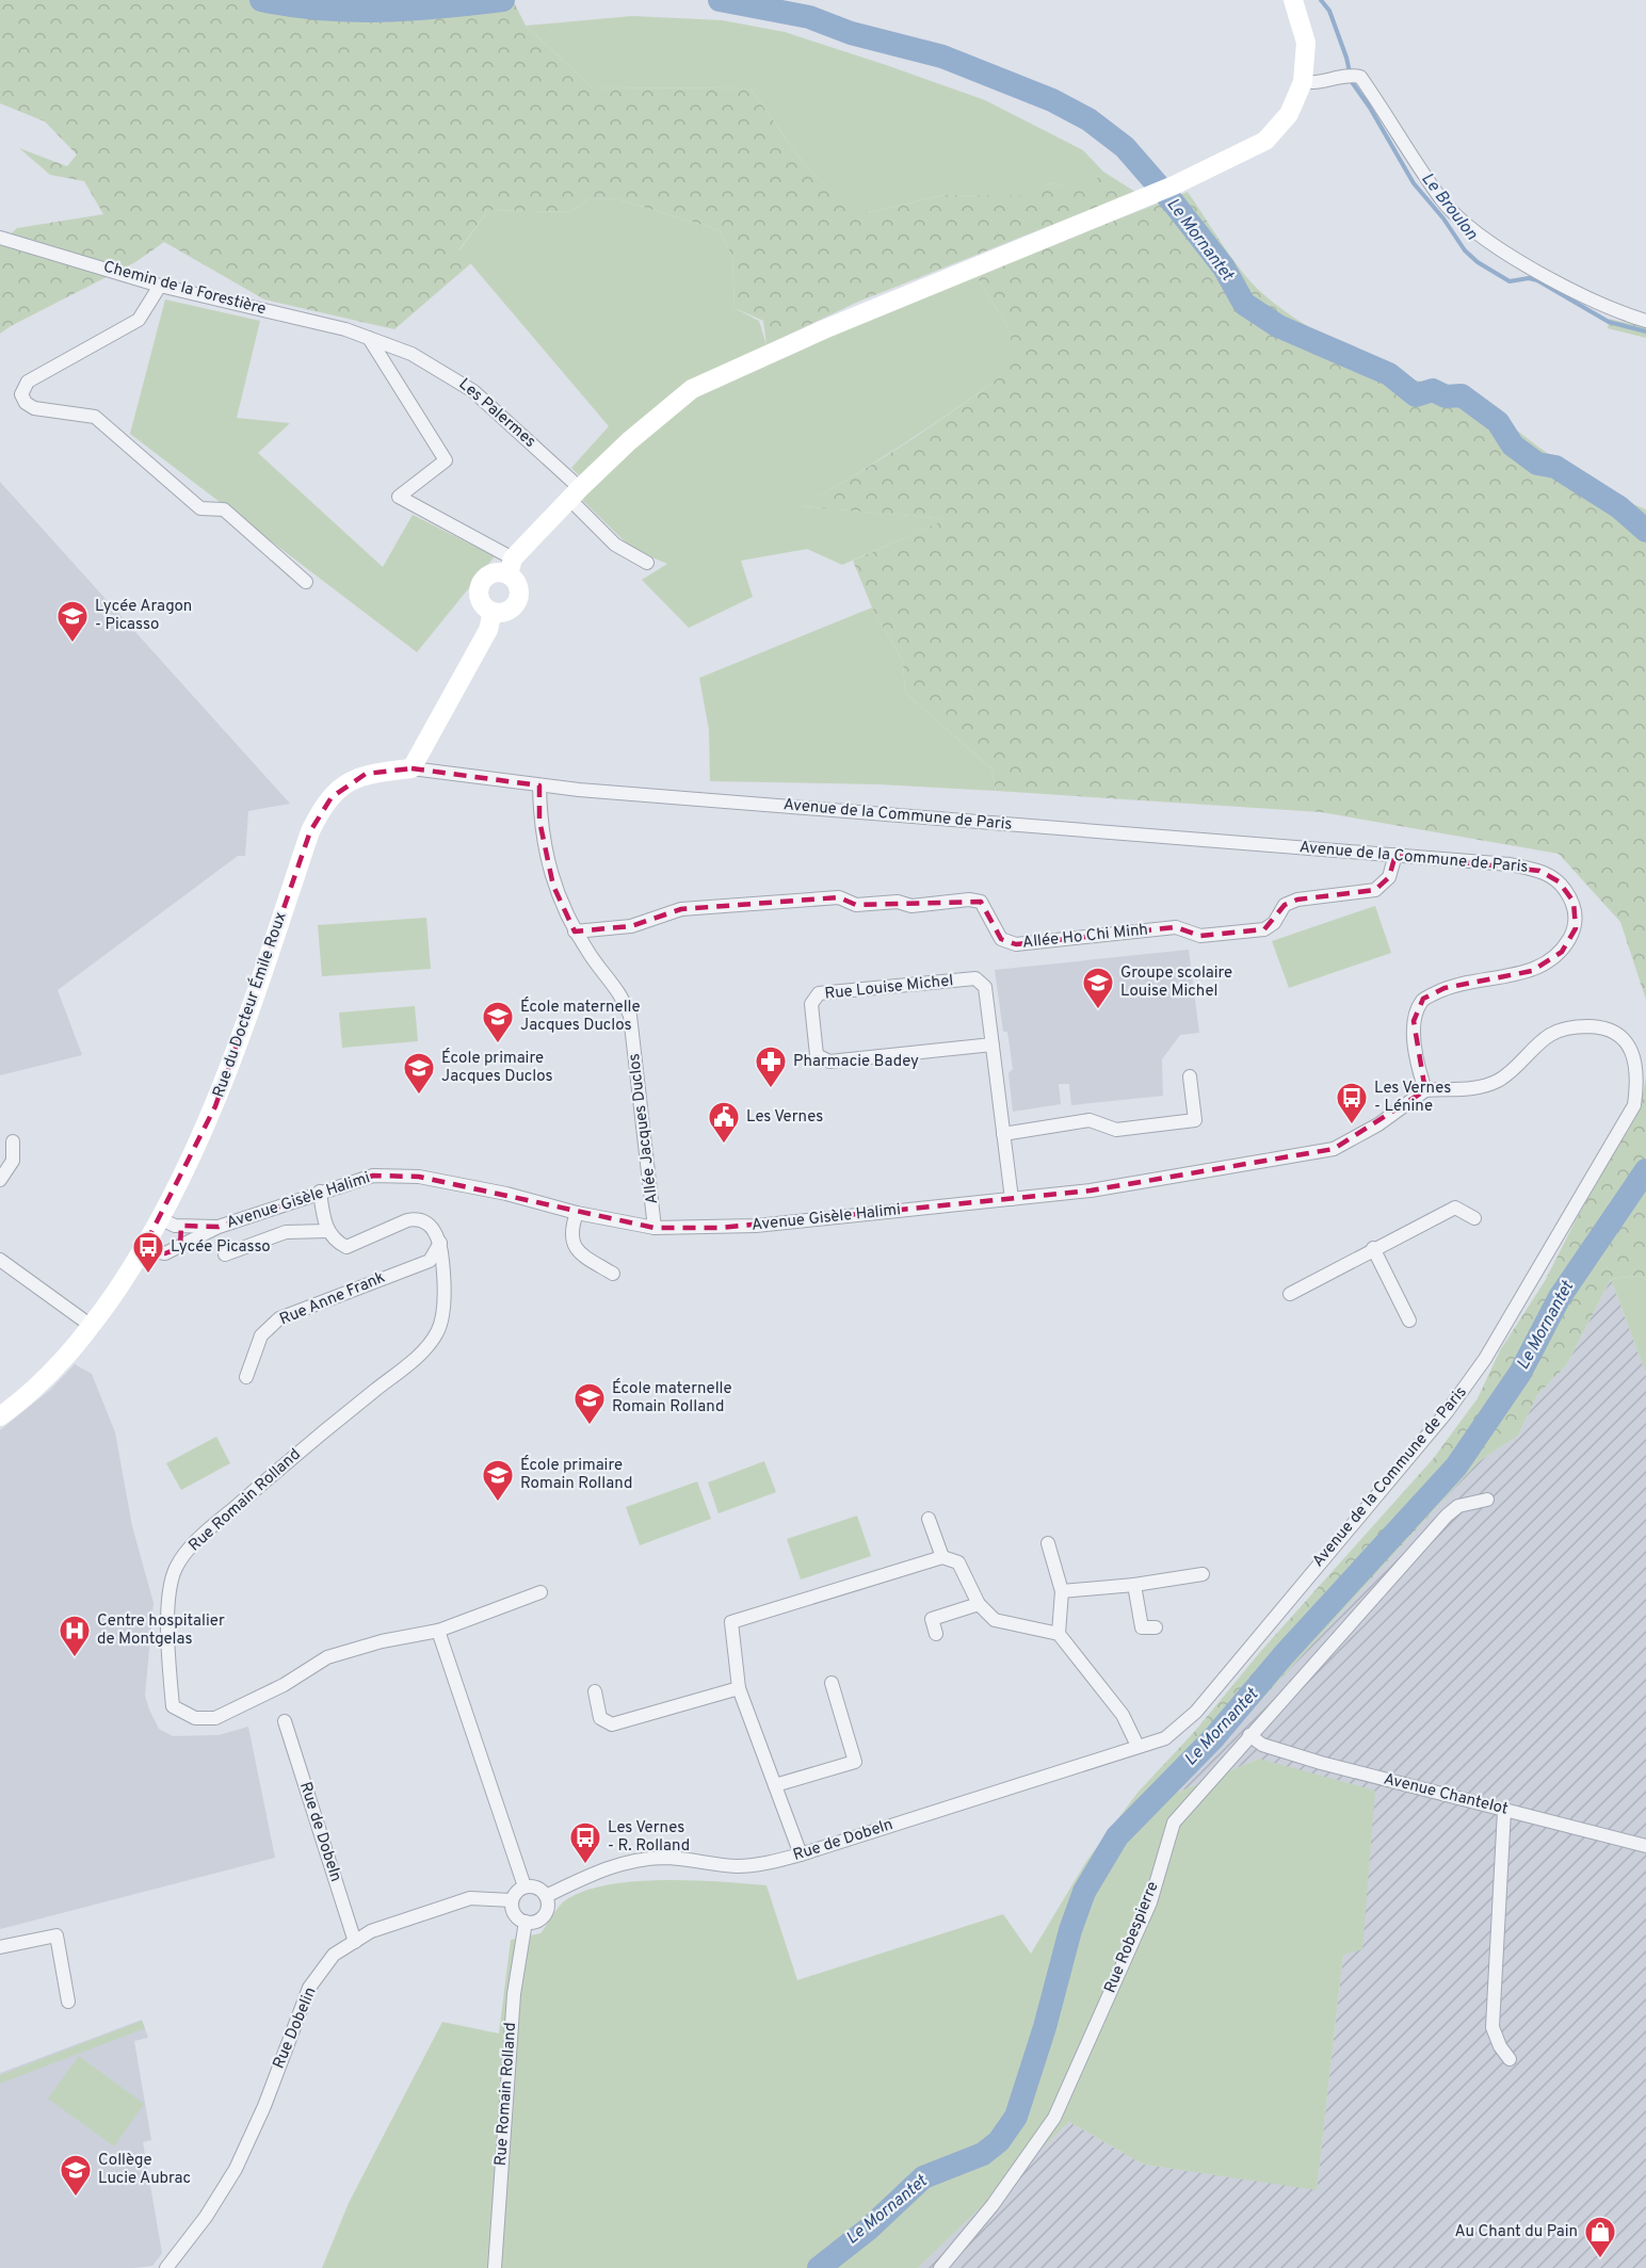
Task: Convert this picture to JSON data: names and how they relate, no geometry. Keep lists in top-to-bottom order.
{
  "streets": {
    "street": [
      "Chemin de la Forestière",
      "Les Palermes",
      "Avenue de la Commune de Paris",
      "Allée Ho Chi Minh",
      "Rue Louise Michel",
      "Rue du Docteur Émile Roux",
      "Allée Jacques Duclos",
      "Avenue Gisèle Halimi",
      "Rue Anne Frank",
      "Rue Romain Rolland",
      "Avenue Chantelot",
      "Rue de Dobeln",
      "Rue Robespierre",
      "Rue Dobelin"
    ]
  },
  "crossings": [
    ["Chemin de la Forestière", "Les Palermes"],
    ["Avenue de la Commune de Paris", "Allée Ho Chi Minh"],
    ["Avenue de la Commune de Paris", "Rue du Docteur Émile Roux"],
    ["Avenue de la Commune de Paris", "Allée Jacques Duclos"],
    ["Avenue de la Commune de Paris", "Avenue Gisèle Halimi"],
    ["Avenue de la Commune de Paris", "Rue de Dobeln"],
    ["Allée Ho Chi Minh", "Allée Jacques Duclos"],
    ["Rue Louise Michel", "Avenue Gisèle Halimi"],
    ["Rue du Docteur Émile Roux", "Avenue Gisèle Halimi"],
    ["Allée Jacques Duclos", "Avenue Gisèle Halimi"],
    ["Rue Anne Frank", "Rue Romain Rolland"],
    ["Rue Romain Rolland", "Rue de Dobeln"],
    ["Rue Romain Rolland", "Rue Dobelin"],
    ["Avenue Chantelot", "Rue Robespierre"],
    ["Rue de Dobeln", "Rue Dobelin"]
  ],
  "water": ["Le Broulon", "Le Mornantet"],
  "places": {
    "school or university": [
      "Lycée Aragon - Picasso",
      "Groupe scolaire Louise Michel",
      "École maternelle Jacques Duclos",
      "École primaire Jacques Duclos",
      "École maternelle Romain Rolland",
      "École primaire Romain Rolland",
      "Collège Lucie Aubrac"
    ],
    "pharmacy": ["Pharmacie Badey"],
    "bus stop": ["Les Vernes - Lénine", "Lycée Picasso", "Les Vernes - R. Rolland"],
    "public building": ["Les Vernes"],
    "hospital": ["Centre hospitalier de Montgelas"],
    "shop": ["Au Chant du Pain"]
  }
}
